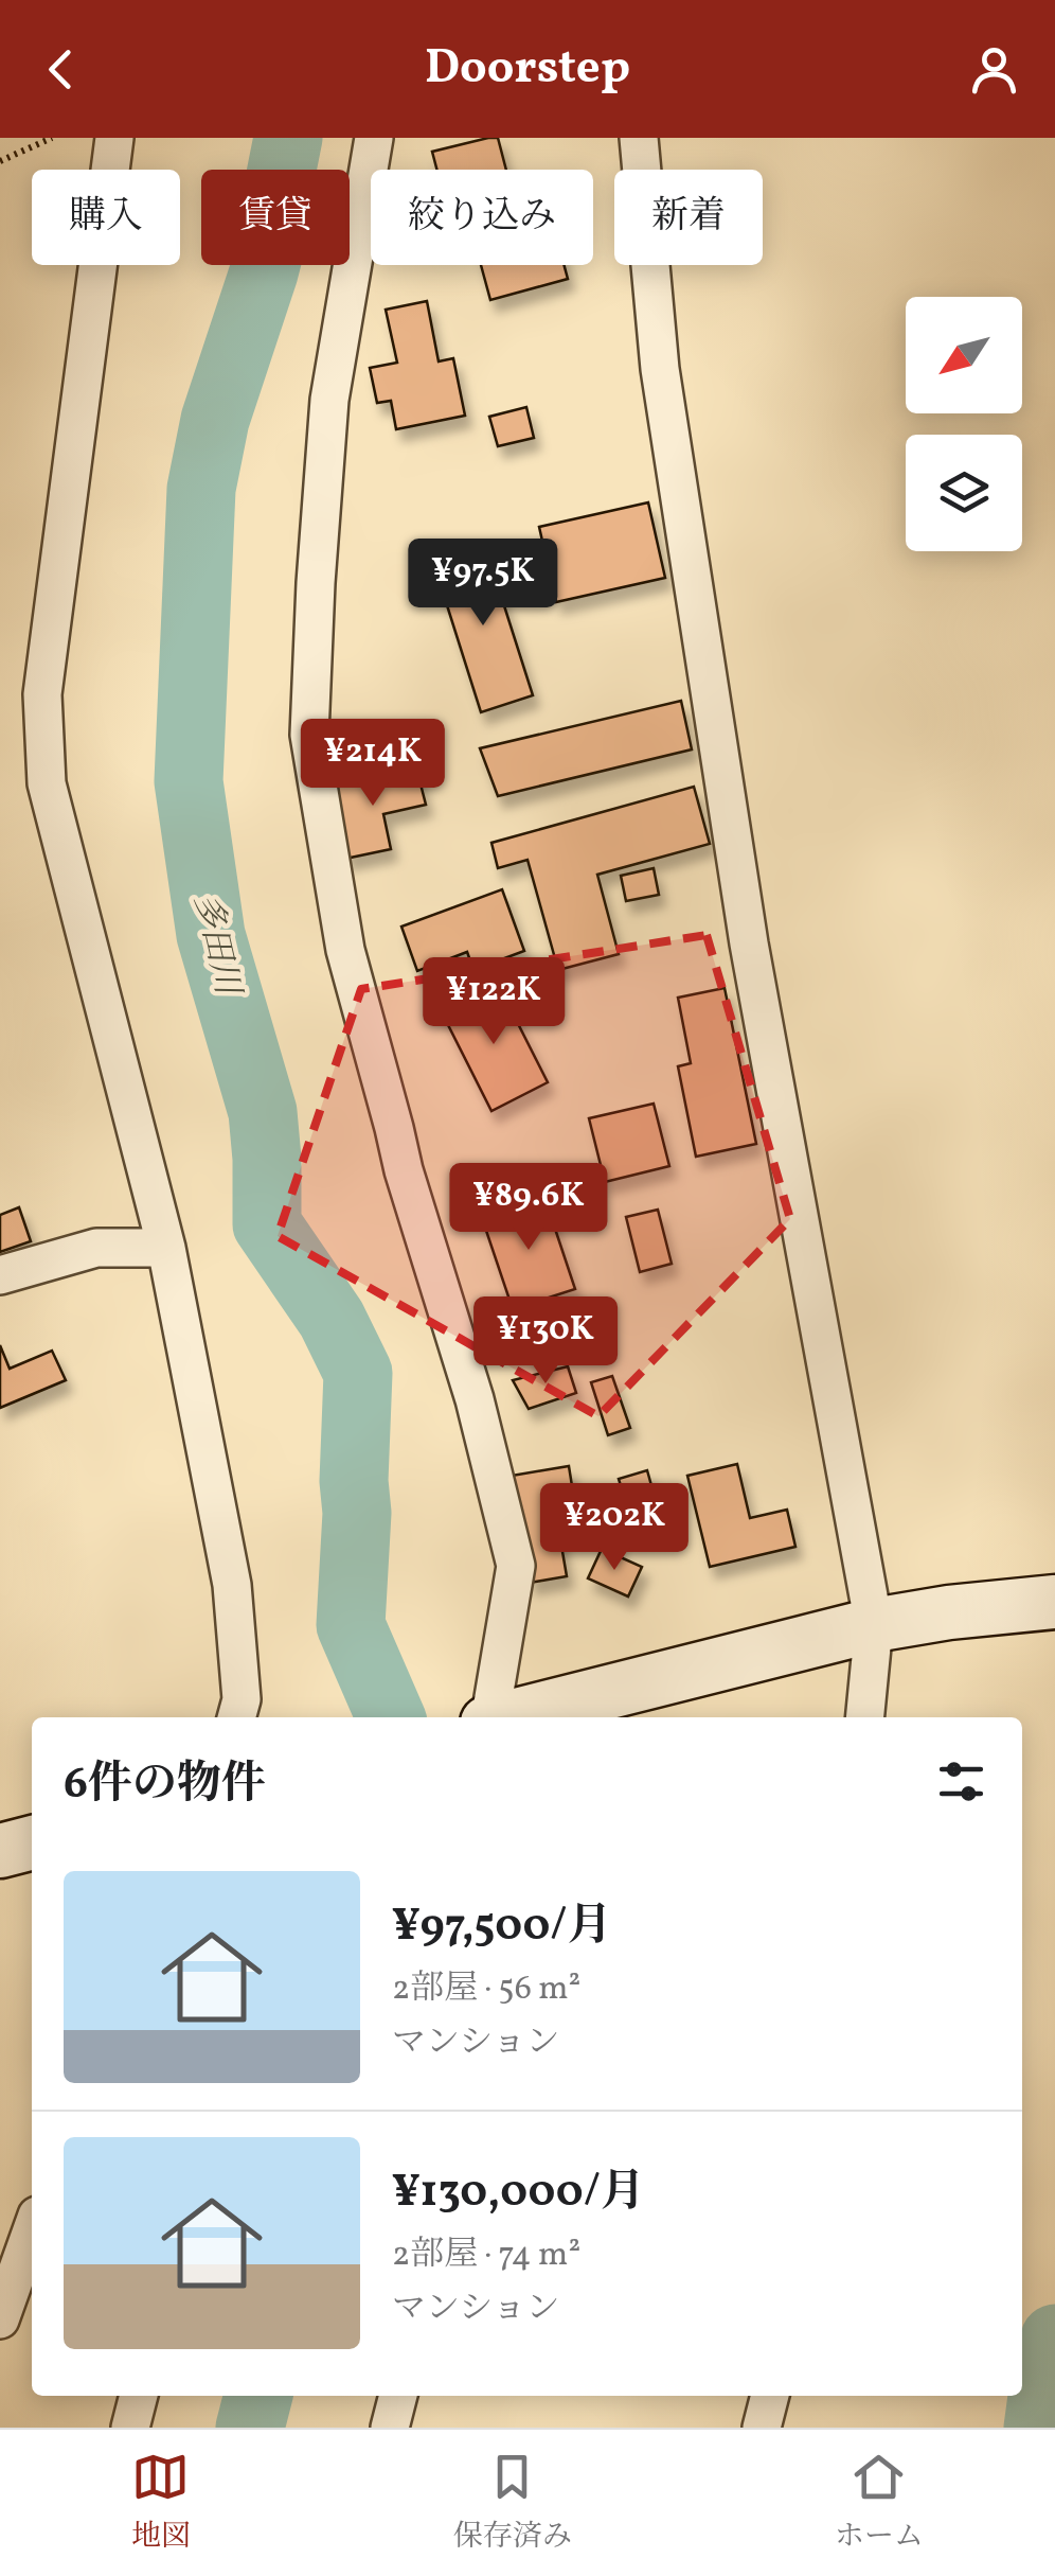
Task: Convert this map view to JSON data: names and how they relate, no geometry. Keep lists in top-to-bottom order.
{
  "water": ["多田川"],
  "north": "bottom left",
  "page": {
    "header": "Doorstep",
    "chip": [
      "購入",
      "賃貸",
      "絞り込み",
      "新着"
    ],
    "price": [
      "¥97.5K",
      "¥214K",
      "¥122K",
      "¥89.6K",
      "¥130K",
      "¥202K"
    ],
    "heading": "6件の物件",
    "list": [
      {
        "name": "¥97,500/月",
        "note": "2部屋 · 56 m² · マンション"
      },
      {
        "name": "¥130,000/月",
        "note": "2部屋 · 74 m² · マンション"
      }
    ],
    "tabs": ["地図", "保存済み", "ホーム"]
  }
}
